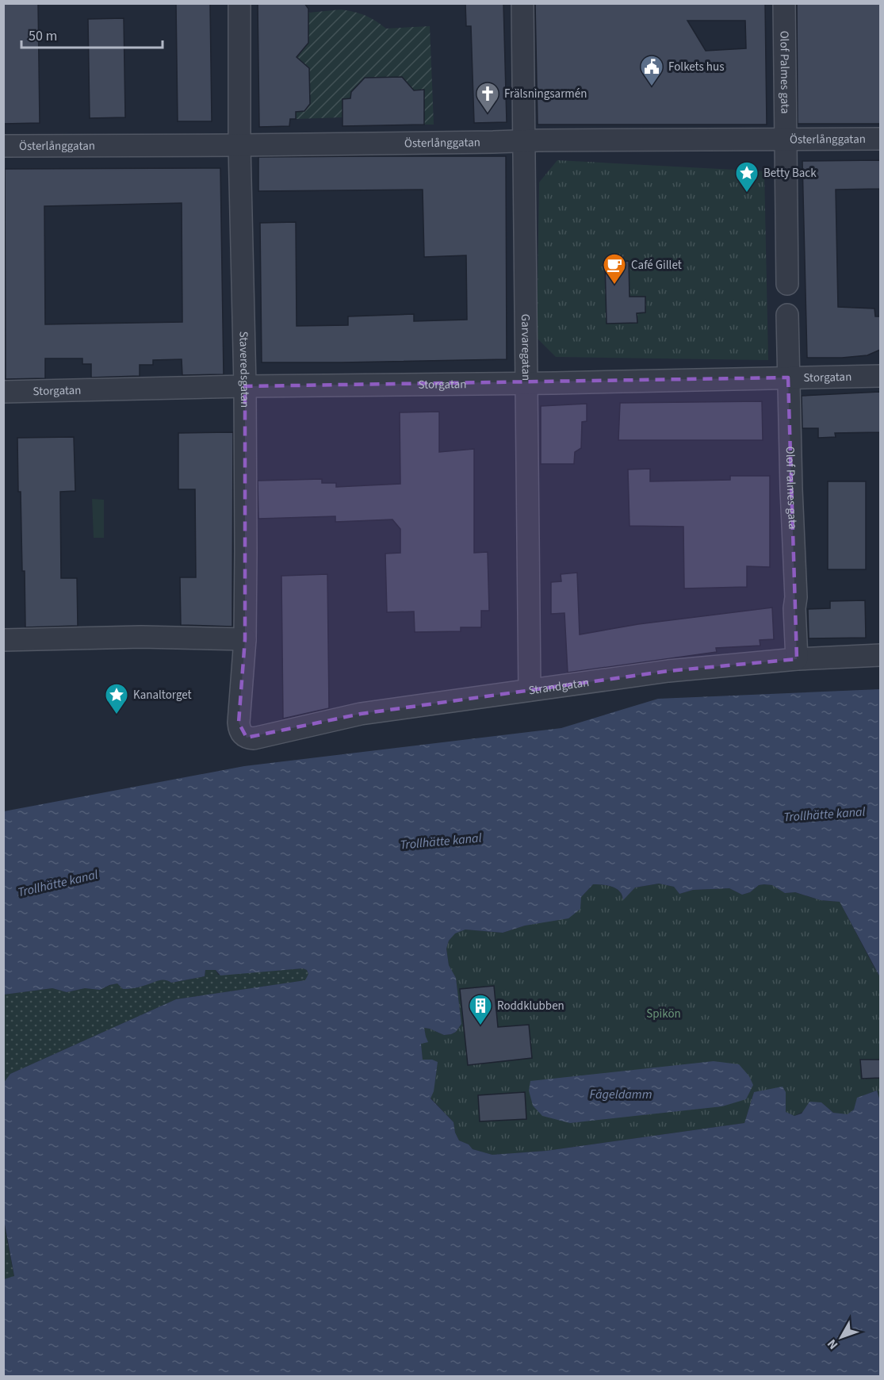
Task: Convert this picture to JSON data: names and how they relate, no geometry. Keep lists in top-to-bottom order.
{
  "streets": {
    "street": [
      "Olof Palmes gata",
      "Österlånggatan",
      "Garvaregatan",
      "Staveredsgatan",
      "Storgatan",
      "Strandgatan"
    ]
  },
  "crossings": [
    ["Olof Palmes gata", "Österlånggatan"],
    ["Olof Palmes gata", "Storgatan"],
    ["Olof Palmes gata", "Strandgatan"],
    ["Österlånggatan", "Garvaregatan"],
    ["Österlånggatan", "Staveredsgatan"],
    ["Garvaregatan", "Storgatan"],
    ["Garvaregatan", "Strandgatan"],
    ["Staveredsgatan", "Storgatan"],
    ["Staveredsgatan", "Strandgatan"]
  ],
  "water": ["Trollhätte kanal", "Fågeldamm"],
  "parks": ["Spikön"],
  "places": {
    "public building": ["Folkets hus"],
    "church": ["Frälsningsarmén"],
    "place": ["Betty Back", "Kanaltorget"],
    "cafe": ["Café Gillet"],
    "building": ["Roddklubben"]
  },
  "scale_bar": "50 m",
  "north": "bottom left"
}
